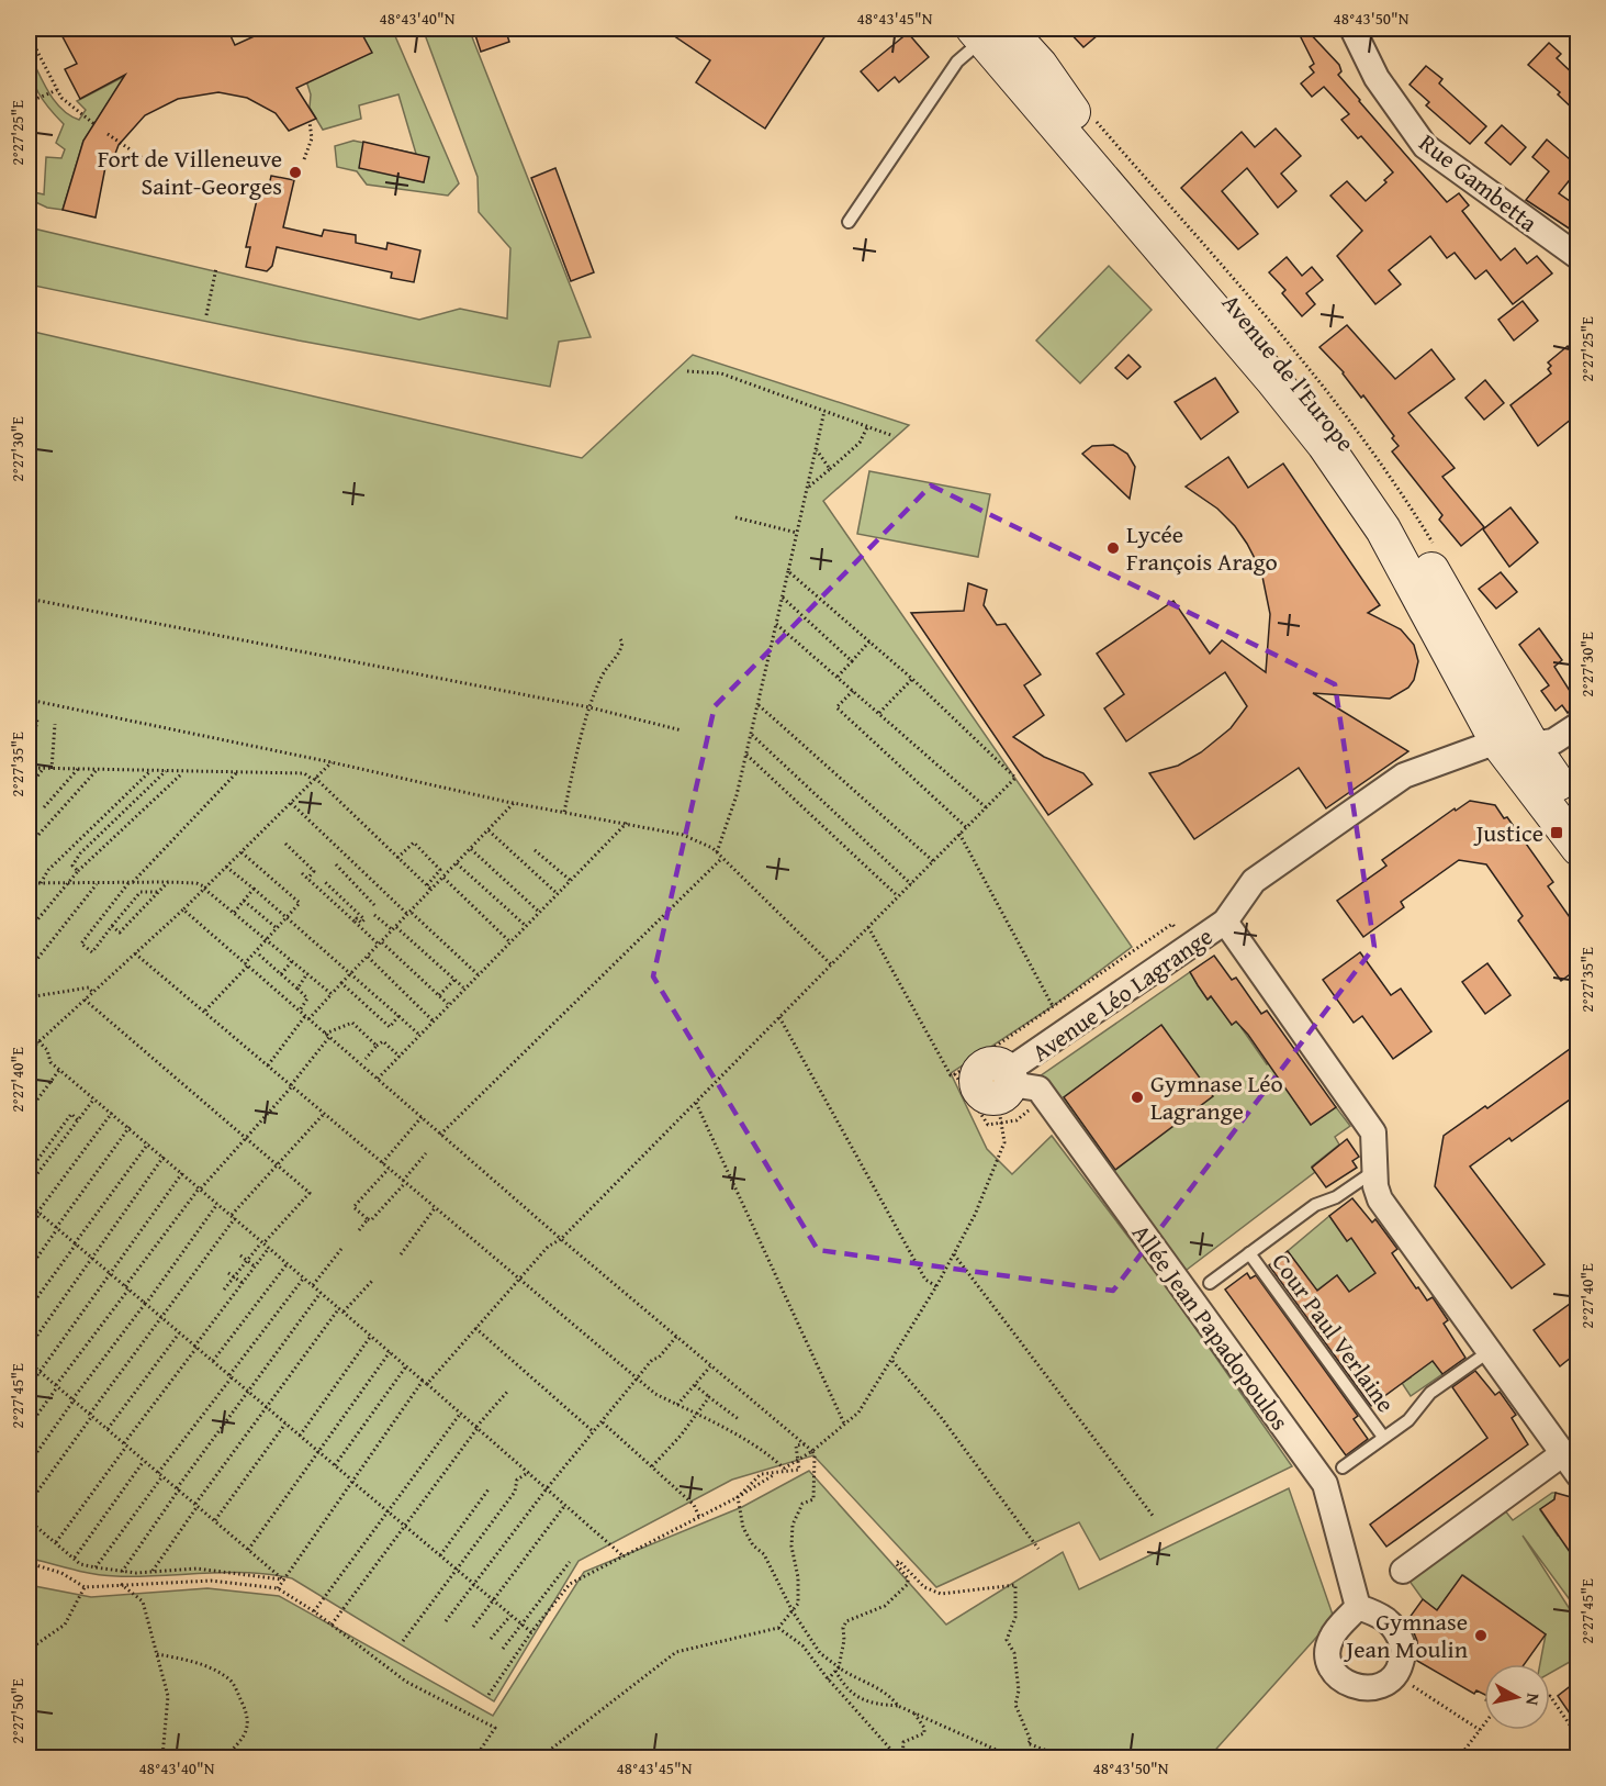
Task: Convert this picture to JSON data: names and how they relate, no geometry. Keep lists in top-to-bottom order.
{
  "streets": {
    "main road": ["Avenue de l'Europe"],
    "street": ["Rue Gambetta", "Avenue Léo Lagrange", "Allée Jean Papadopoulos"],
    "lane": ["Cour Paul Verlaine"]
  },
  "crossings": [
    ["Avenue de l'Europe", "Avenue Léo Lagrange"],
    ["Avenue Léo Lagrange", "Allée Jean Papadopoulos"]
  ],
  "places": {
    "other": [
      "Fort de Villeneuve Saint-Georges",
      "Lycée François Arago",
      "Gymnase Léo Lagrange",
      "Gymnase Jean Moulin"
    ],
    "transit": ["Justice"]
  },
  "north": "right",
  "coordinates": [
    "48°43'40\"N",
    "48°43'45\"N",
    "48°43'50\"N",
    "2°27'25\"E",
    "2°27'30\"E",
    "2°27'35\"E",
    "2°27'40\"E",
    "2°27'45\"E",
    "2°27'50\"E"
  ]
}
